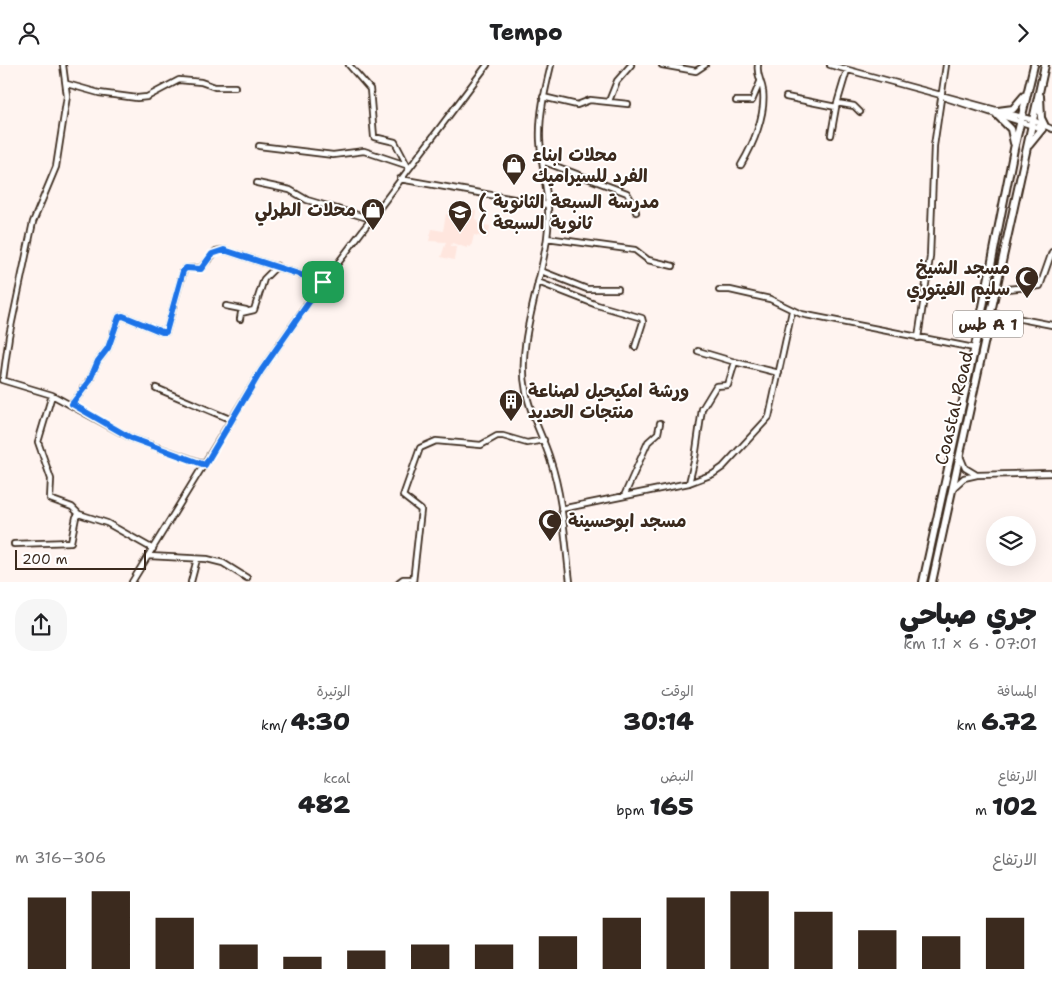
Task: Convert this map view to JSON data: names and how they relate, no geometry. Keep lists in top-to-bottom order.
{
  "streets": {
    "highway": ["طس A 1", "Coastal Road"]
  },
  "places": {
    "shop": ["محلات ابناء الفرد للسيراميك", "محلات الطرلي"],
    "school or university": ["( مدرسة السبعة الثانوية ( ثانوية السبعة"],
    "mosque": ["مسجد الشيخ سليم الفيتوري", "مسجد ابوحسينة"],
    "building": ["ورشة امكيحيل لصناعة منتجات الحديد"]
  },
  "scale_bar": "200 m",
  "page": {
    "header": "Tempo",
    "scale": "200 m",
    "heading": ["جري صباحي", "07:01 · 6 × 1.1 km"],
    "stats": [
      ["المسافة", "6.72 km"],
      ["الوقت", "30:14"],
      ["الوتيرة", "4:30 /km"],
      ["الارتفاع", "102 m"],
      ["النبض", "165 bpm"],
      ["kcal", "482"]
    ],
    "chart": ["الارتفاع", "306–316 m"]
  }
}
